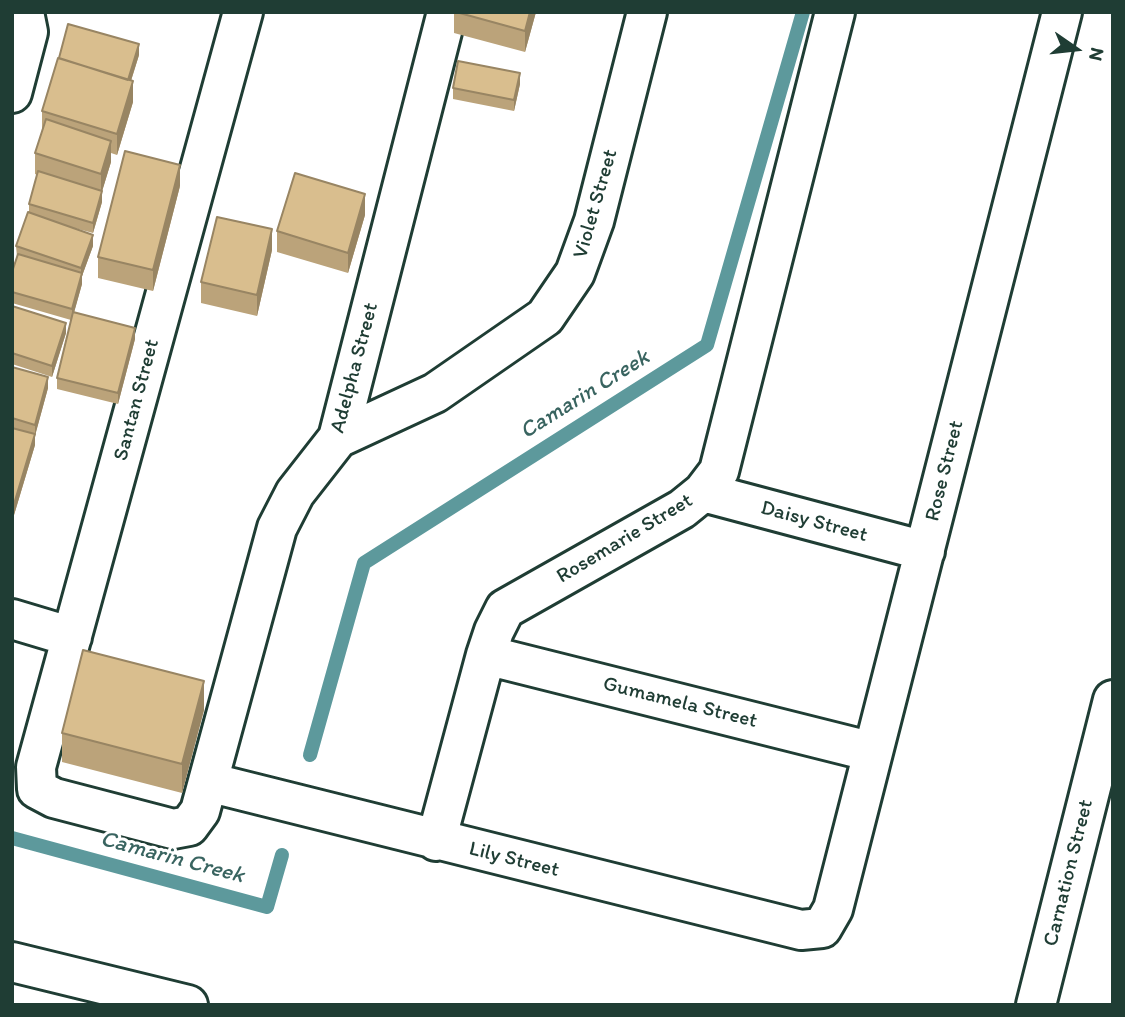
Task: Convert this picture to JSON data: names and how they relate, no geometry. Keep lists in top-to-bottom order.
{
  "streets": {
    "street": [
      "Violet Street",
      "Adelpha Street",
      "Santan Street",
      "Rose Street",
      "Daisy Street",
      "Rosemarie Street",
      "Gumamela Street",
      "Lily Street",
      "Carnation Street"
    ]
  },
  "crossings": [
    ["Violet Street", "Adelpha Street"],
    ["Adelpha Street", "Santan Street"],
    ["Adelpha Street", "Lily Street"],
    ["Rose Street", "Daisy Street"],
    ["Rose Street", "Gumamela Street"],
    ["Rose Street", "Lily Street"],
    ["Daisy Street", "Rosemarie Street"],
    ["Rosemarie Street", "Gumamela Street"],
    ["Rosemarie Street", "Lily Street"]
  ],
  "water": ["Camarin Creek"],
  "north": "right"
}
